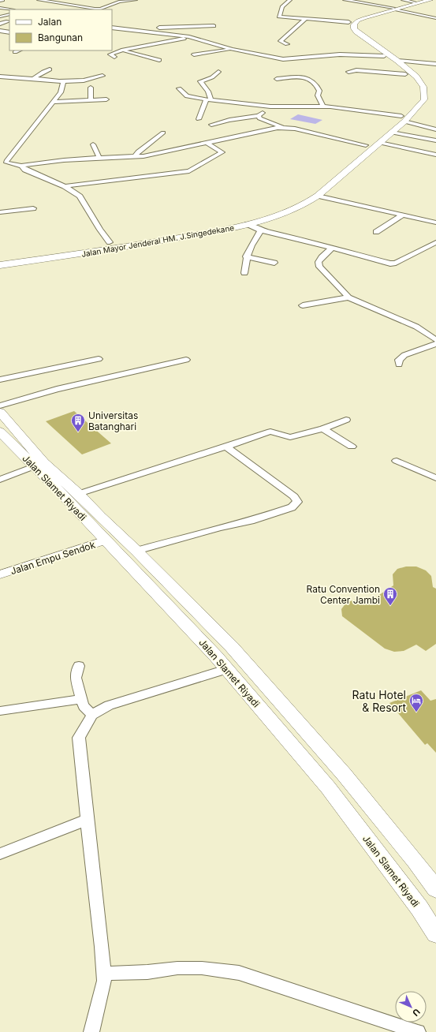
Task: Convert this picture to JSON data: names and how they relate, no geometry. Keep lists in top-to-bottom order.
{
  "streets": {
    "main road": ["Jalan Mayor Jenderal HM. J.Singedekane", "Jalan Slamet Riyadi"],
    "street": ["Jalan Empu Sendok"]
  },
  "crossings": [
    ["Jalan Slamet Riyadi", "Jalan Empu Sendok"]
  ],
  "places": {
    "building": ["Universitas Batanghari", "Ratu Convention Center Jambi"],
    "hotel": ["Ratu Hotel & Resort"]
  },
  "legend": ["Jalan", "Bangunan"],
  "north": "bottom right"
}
